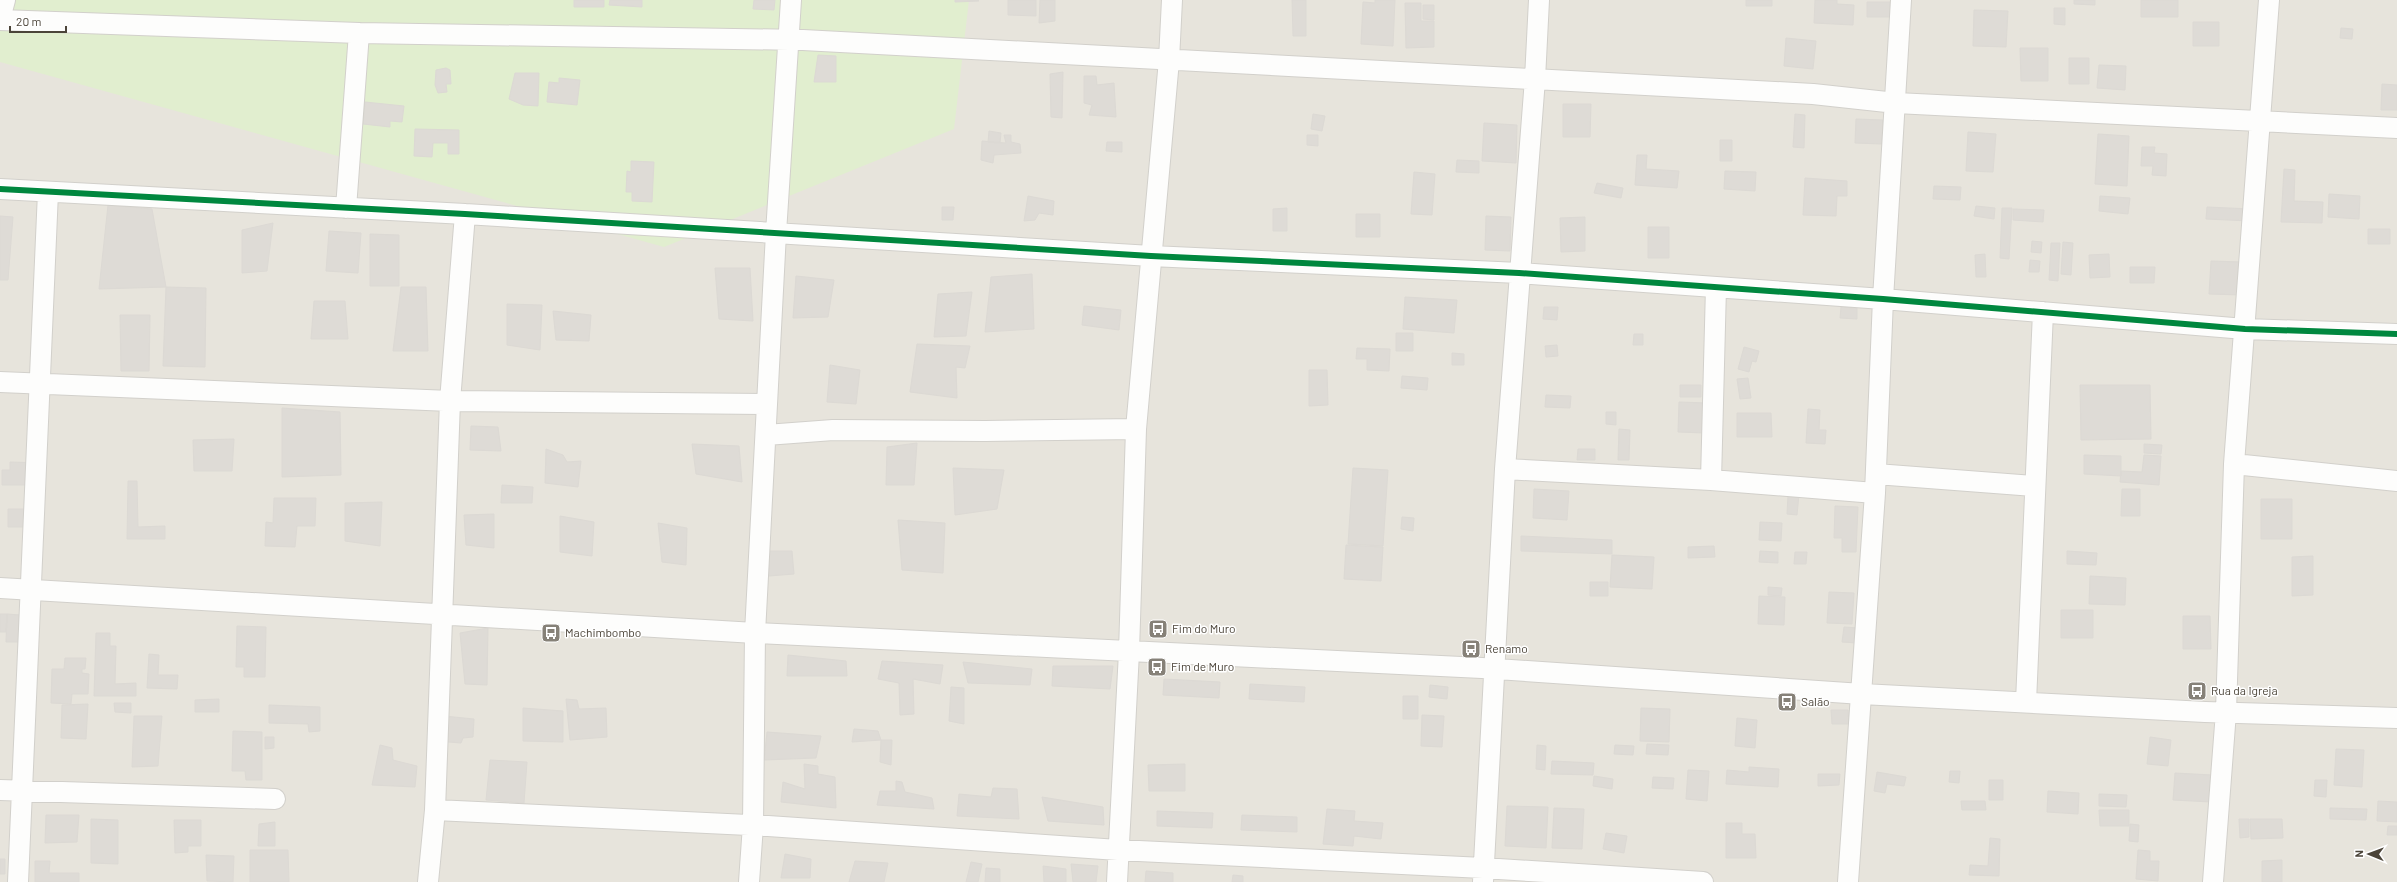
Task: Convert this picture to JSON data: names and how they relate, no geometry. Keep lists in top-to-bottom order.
{
  "places": {
    "bus stop": [
      "Fim do Muro",
      "Machimbombo",
      "Renamo",
      "Fim de Muro",
      "Rua da Igreja",
      "Salão"
    ]
  },
  "scale_bar": "20 m",
  "north": "left"
}
